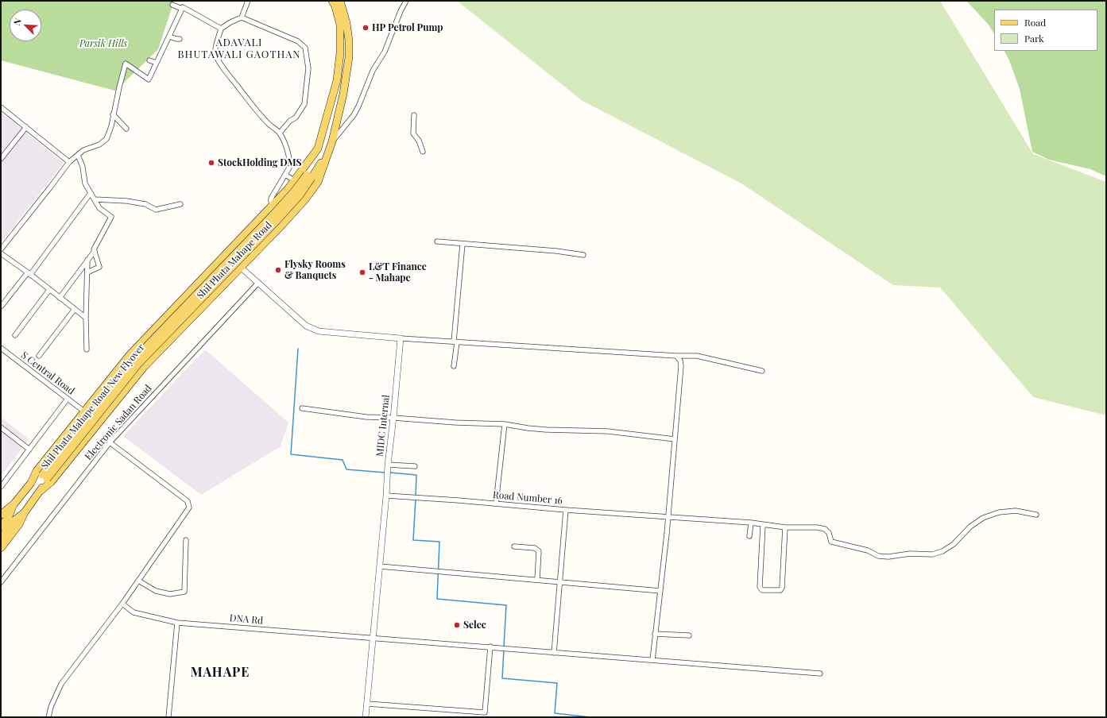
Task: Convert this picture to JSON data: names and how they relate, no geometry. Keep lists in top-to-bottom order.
{
  "streets": {
    "main road": ["Shil Phata Mahape Road", "Shil Phata Mahape Road New Flyover"],
    "street": [
      "S Central Road",
      "Electronic Sadan Road",
      "MIDC Internal",
      "Road Number 16",
      "DNA Rd"
    ]
  },
  "crossings": [
    ["Shil Phata Mahape Road", "S Central Road"],
    ["Shil Phata Mahape Road", "Shil Phata Mahape Road New Flyover"],
    ["MIDC Internal", "Road Number 16"],
    ["MIDC Internal", "DNA Rd"]
  ],
  "districts": ["ADAVALI BHUTAWALI GAOTHAN", "MAHAPE"],
  "parks": ["Parsik Hills"],
  "places": [
    "HP Petrol Pump",
    "StockHolding DMS",
    "Flysky Rooms & Banquets",
    "L&T Finance - Mahape",
    "Selec"
  ],
  "legend": ["Road", "Park"],
  "north": "top left"
}
